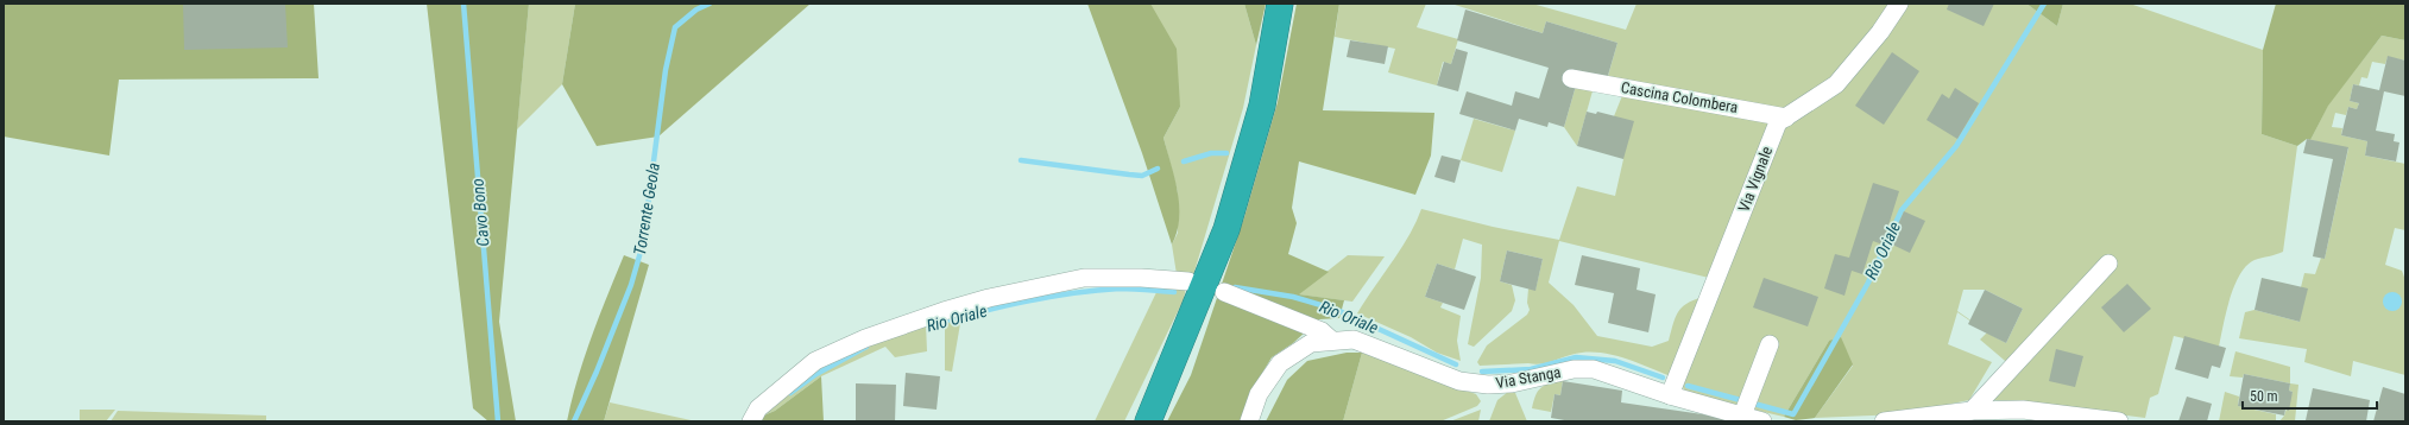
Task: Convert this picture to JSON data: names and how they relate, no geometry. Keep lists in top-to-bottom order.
{
  "streets": {
    "street": ["Cascina Colombera", "Via Vignale", "Via Stanga"]
  },
  "crossings": [
    ["Cascina Colombera", "Via Vignale"],
    ["Via Vignale", "Via Stanga"]
  ],
  "water": ["Torrente Geola", "Cavo Bono", "Rio Oriale"],
  "scale_bar": "50 m"
}
